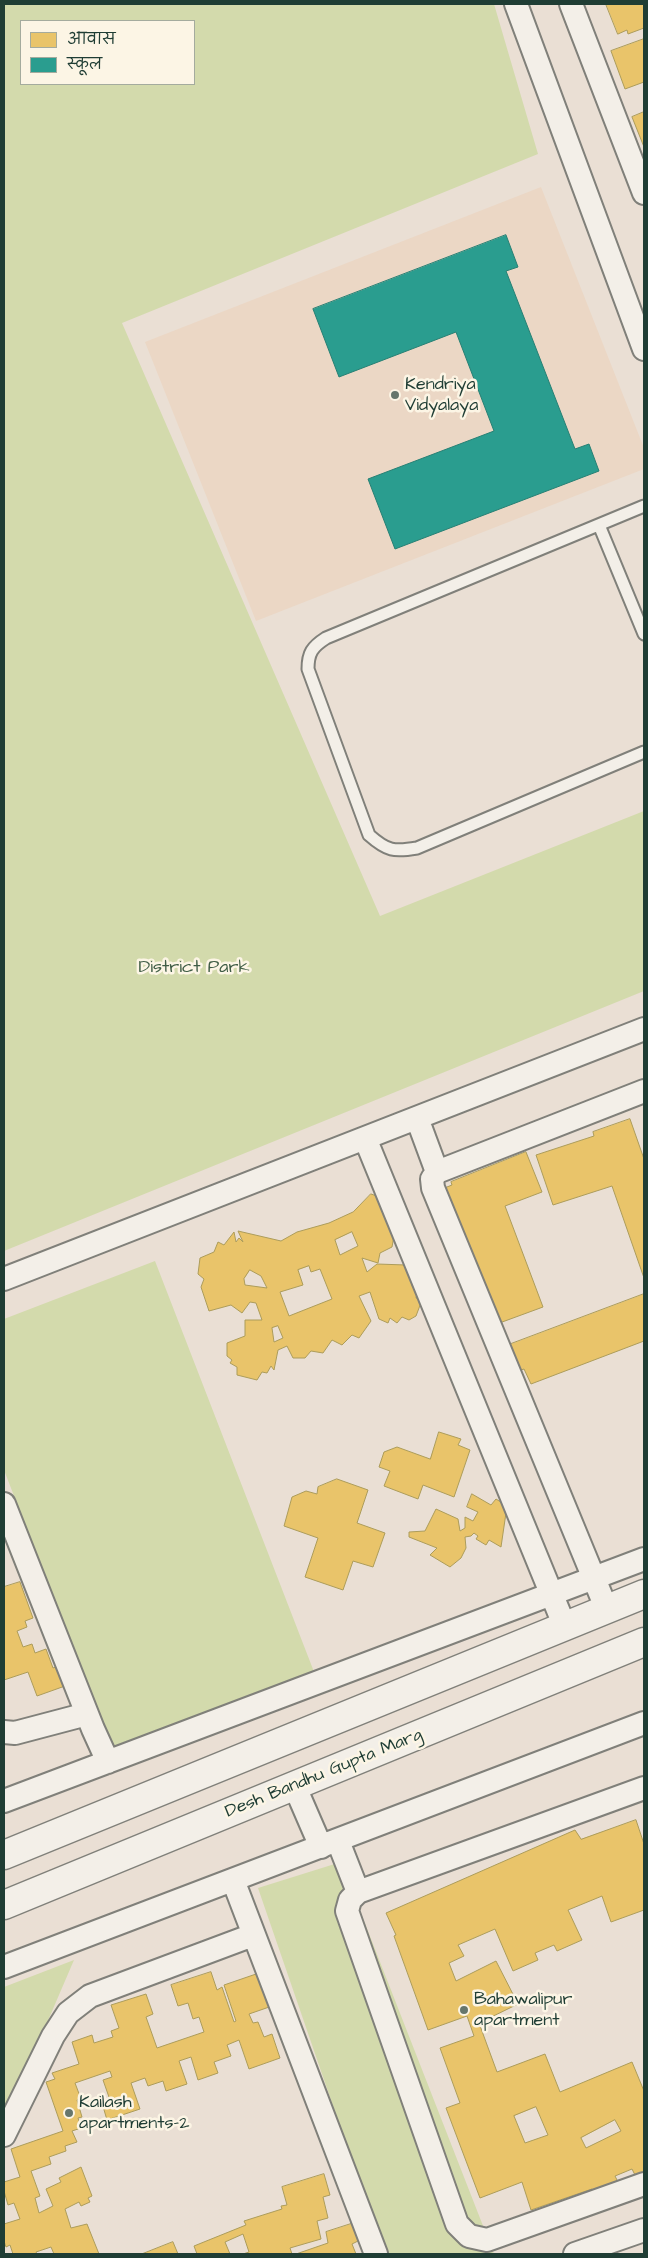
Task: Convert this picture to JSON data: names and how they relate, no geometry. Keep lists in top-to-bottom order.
{
  "streets": {
    "street": ["Desh Bandhu Gupta Marg"]
  },
  "parks": ["District Park"],
  "places": ["Kendriya Vidyalaya", "Bahawalipur apartment", "Kailash apartments-2"],
  "legend": ["आवास", "स्कूल"]
}
